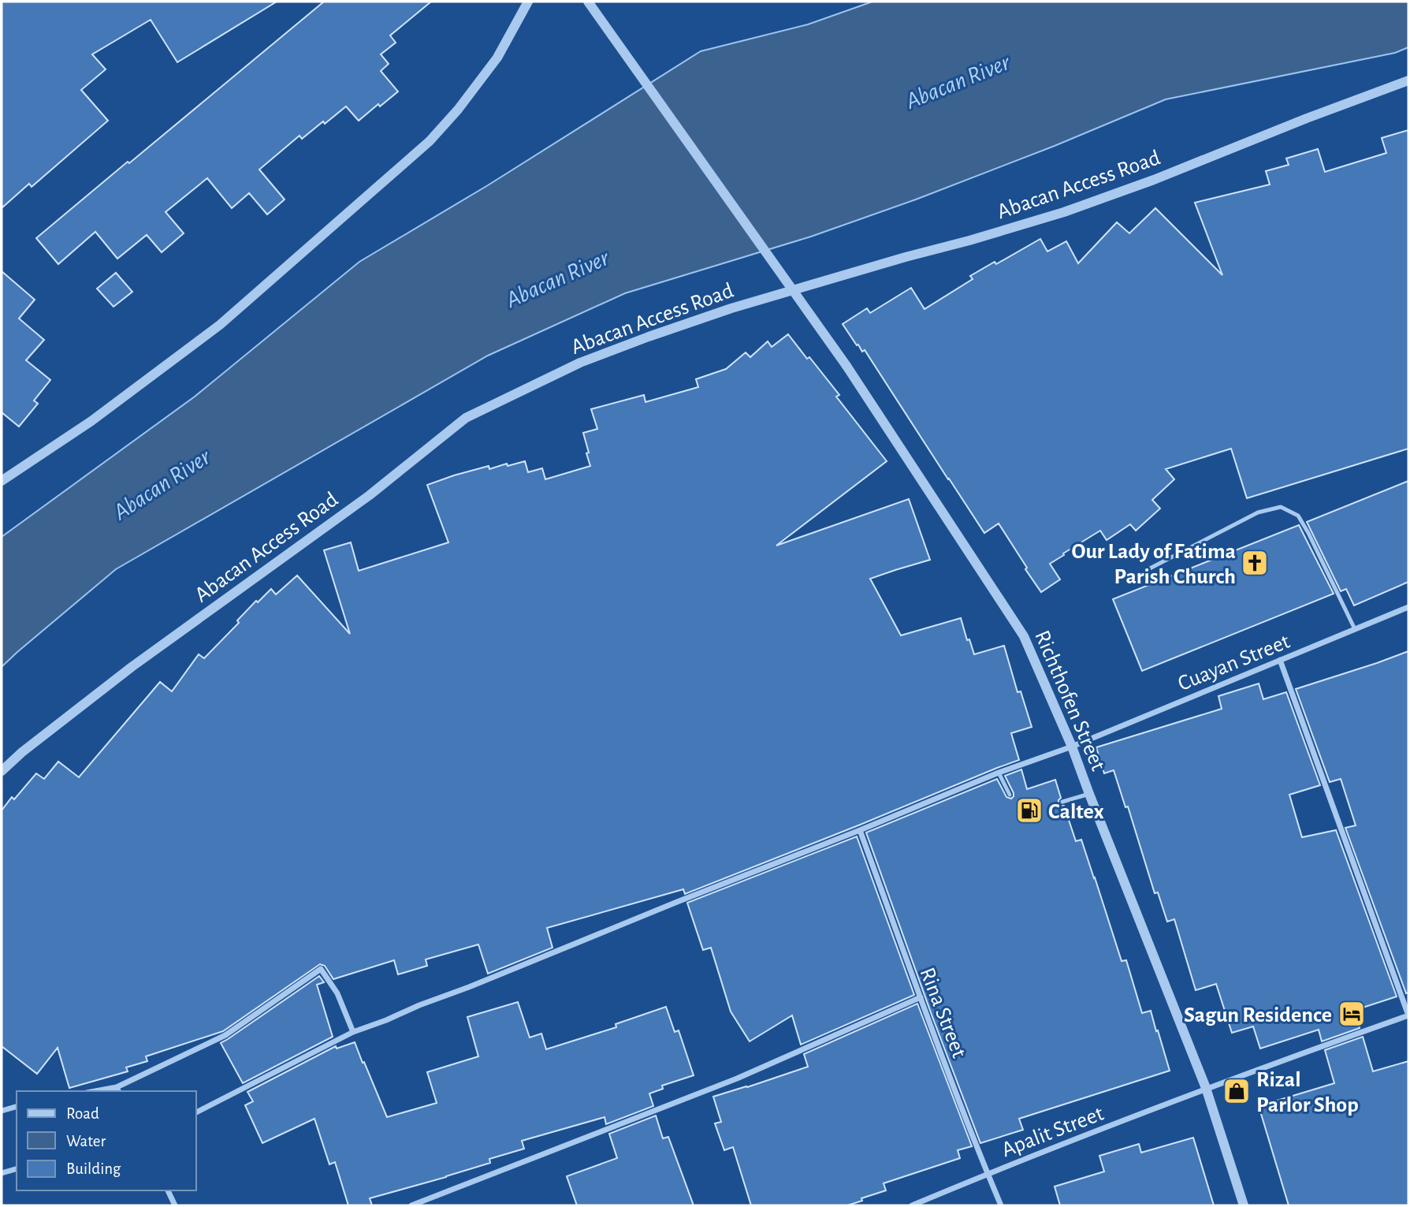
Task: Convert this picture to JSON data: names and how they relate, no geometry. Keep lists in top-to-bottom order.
{
  "streets": {
    "street": [
      "Abacan Access Road",
      "Cuayan Street",
      "Richthofen Street",
      "Rina Street",
      "Apalit Street"
    ]
  },
  "crossings": [
    ["Cuayan Street", "Richthofen Street"],
    ["Cuayan Street", "Rina Street"],
    ["Richthofen Street", "Apalit Street"],
    ["Rina Street", "Apalit Street"]
  ],
  "water": ["Abacan River"],
  "places": {
    "church": ["Our Lady of Fatima Parish Church"],
    "fuel station": ["Caltex"],
    "hotel": ["Sagun Residence"],
    "shop": ["Rizal Parlor Shop"]
  },
  "legend": ["Road", "Water", "Building"]
}
